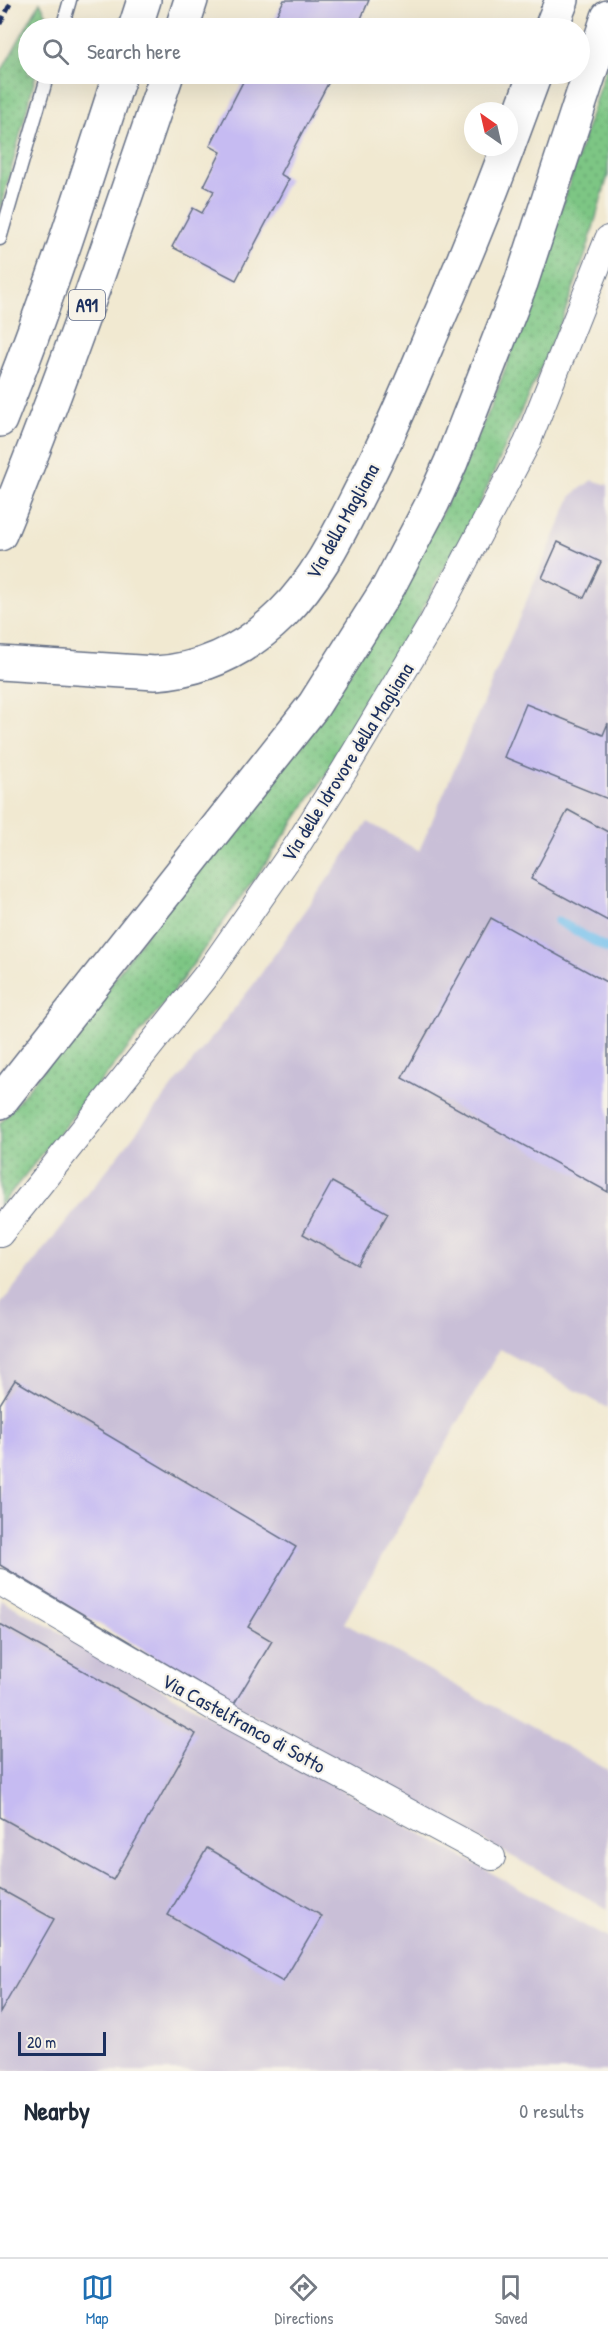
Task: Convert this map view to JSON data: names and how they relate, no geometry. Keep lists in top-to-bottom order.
{
  "streets": {
    "main road": ["A91", "Via della Magliana"],
    "street": ["Via delle Idrovore della Magliana", "Via Castelfranco di Sotto"]
  },
  "scale_bar": "20 m",
  "north": "top left",
  "page": {
    "search": "Search here",
    "scale": "20 m",
    "heading": ["Nearby", "0 results"],
    "nav": ["Map", "Directions", "Saved"]
  }
}
